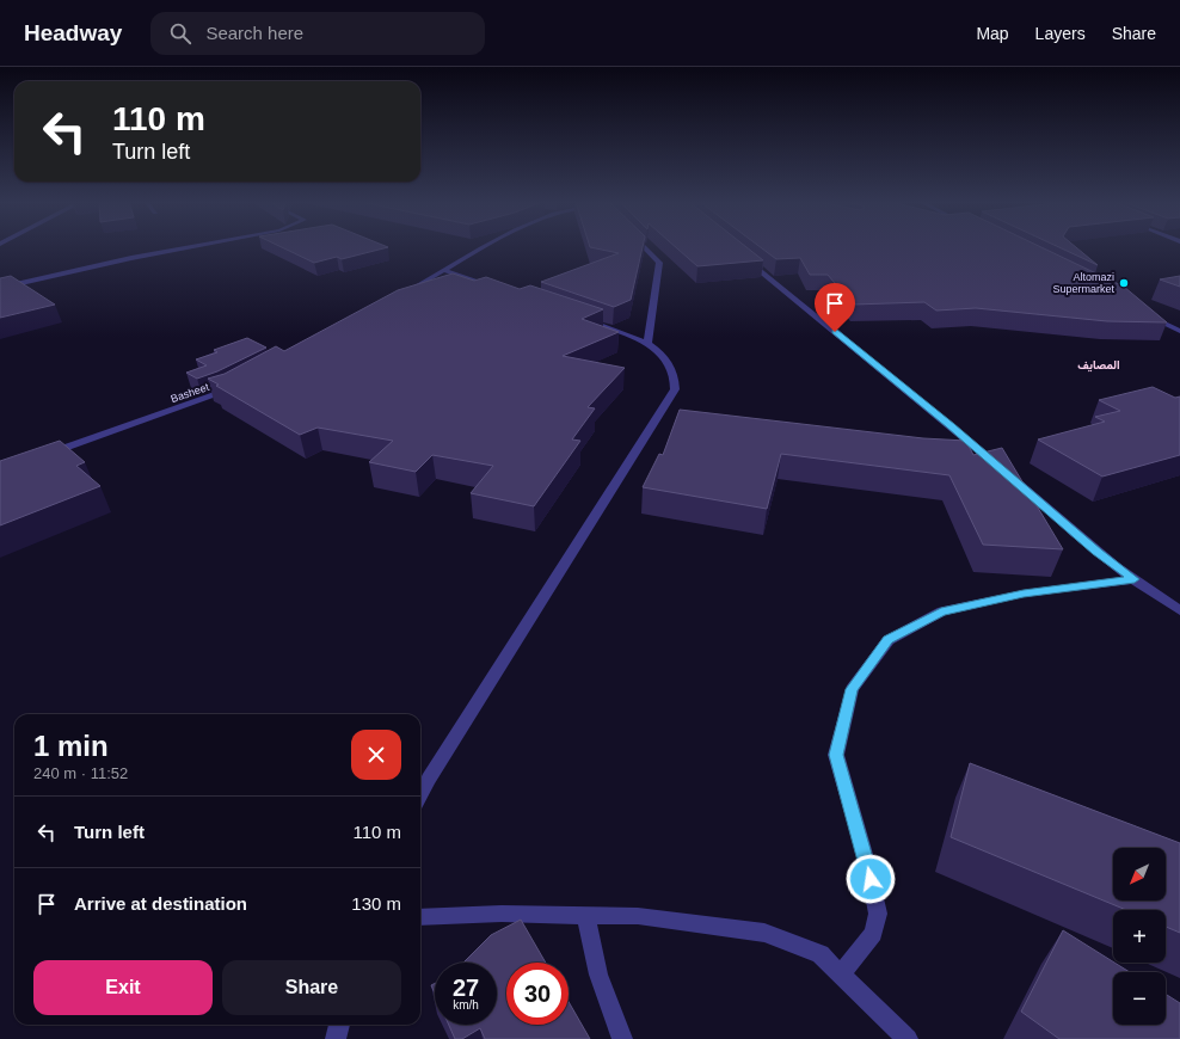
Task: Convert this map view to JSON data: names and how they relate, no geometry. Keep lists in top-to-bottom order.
{
  "streets": {
    "street": ["Basheet"]
  },
  "districts": ["المصايف"],
  "places": ["Altomazi Supermarket"],
  "north": "bottom left",
  "page": {
    "header": "Headway",
    "search": "Search here",
    "nav": ["Map", "Layers", "Share"],
    "turn": ["110 m", "Turn left"],
    "heading": ["1 min", "240 m · 11:52"],
    "list": [
      {
        "name": "Turn left",
        "value": "110 m"
      },
      {
        "name": "Arrive at destination",
        "value": "130 m"
      }
    ],
    "map_buttons": ["+", "−"],
    "buttons": ["Exit", "Share"],
    "speed": "27 km/h",
    "limit": "30"
  }
}
